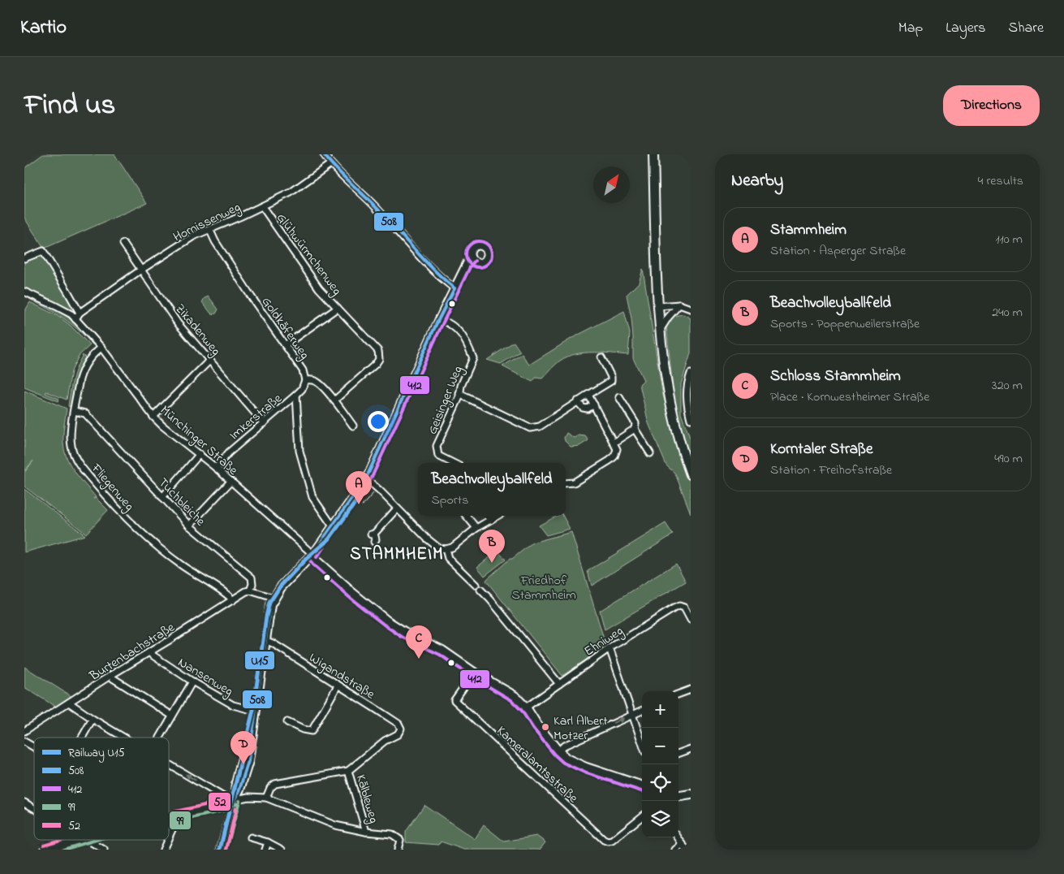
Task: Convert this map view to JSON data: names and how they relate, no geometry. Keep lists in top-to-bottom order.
{
  "streets": {
    "street": [
      "Hornissenweg",
      "Glühwürmchenweg",
      "Goldkäferweg",
      "Zikadenweg",
      "Geisinger Weg",
      "Imkerstraße",
      "Münchinger Straße",
      "Fliegenweg",
      "Tuchbleiche",
      "Ehniweg",
      "Burtenbachstraße",
      "Wigandstraße",
      "Nansenweg",
      "Kameralamtsstraße",
      "Kälbleweg"
    ]
  },
  "crossings": [
    ["Hornissenweg", "Glühwürmchenweg"],
    ["Hornissenweg", "Goldkäferweg"],
    ["Hornissenweg", "Zikadenweg"],
    ["Hornissenweg", "Münchinger Straße"],
    ["Glühwürmchenweg", "Goldkäferweg"],
    ["Goldkäferweg", "Imkerstraße"],
    ["Zikadenweg", "Imkerstraße"],
    ["Imkerstraße", "Münchinger Straße"],
    ["Münchinger Straße", "Fliegenweg"],
    ["Fliegenweg", "Tuchbleiche"],
    ["Fliegenweg", "Burtenbachstraße"],
    ["Tuchbleiche", "Burtenbachstraße"],
    ["Burtenbachstraße", "Nansenweg"],
    ["Wigandstraße", "Kälbleweg"]
  ],
  "districts": ["STAMMHEIM"],
  "parks": ["Friedhof Stammheim"],
  "places": ["Karl Albert Motzer"],
  "lines": [
    "transit line 508",
    "transit line 412",
    "rail line U15",
    "transit line 99",
    "transit line 52"
  ],
  "legend": [
    "Railway U15",
    "508",
    "412",
    "99",
    "52"
  ],
  "north": "top right",
  "page": {
    "header": "Kartio",
    "nav": ["Map", "Layers", "Share"],
    "title": "Find us",
    "buttons": "Directions",
    "heading": ["Nearby", "4 results"],
    "list": [
      {
        "mark": "A",
        "name": "Stammheim",
        "note": "Station · Asperger Straße",
        "value": "110 m"
      },
      {
        "mark": "B",
        "name": "Beachvolleyballfeld",
        "note": "Sports · Poppenweilerstraße",
        "value": "240 m"
      },
      {
        "mark": "C",
        "name": "Schloss Stammheim",
        "note": "Place · Kornwestheimer Straße",
        "value": "320 m"
      },
      {
        "mark": "D",
        "name": "Korntaler Straße",
        "note": "Station · Freihofstraße",
        "value": "490 m"
      }
    ],
    "popup": ["Beachvolleyballfeld", "Sports"],
    "pins": [
      "A",
      "B",
      "C",
      "D"
    ],
    "map_buttons": ["+", "−"]
  }
}
